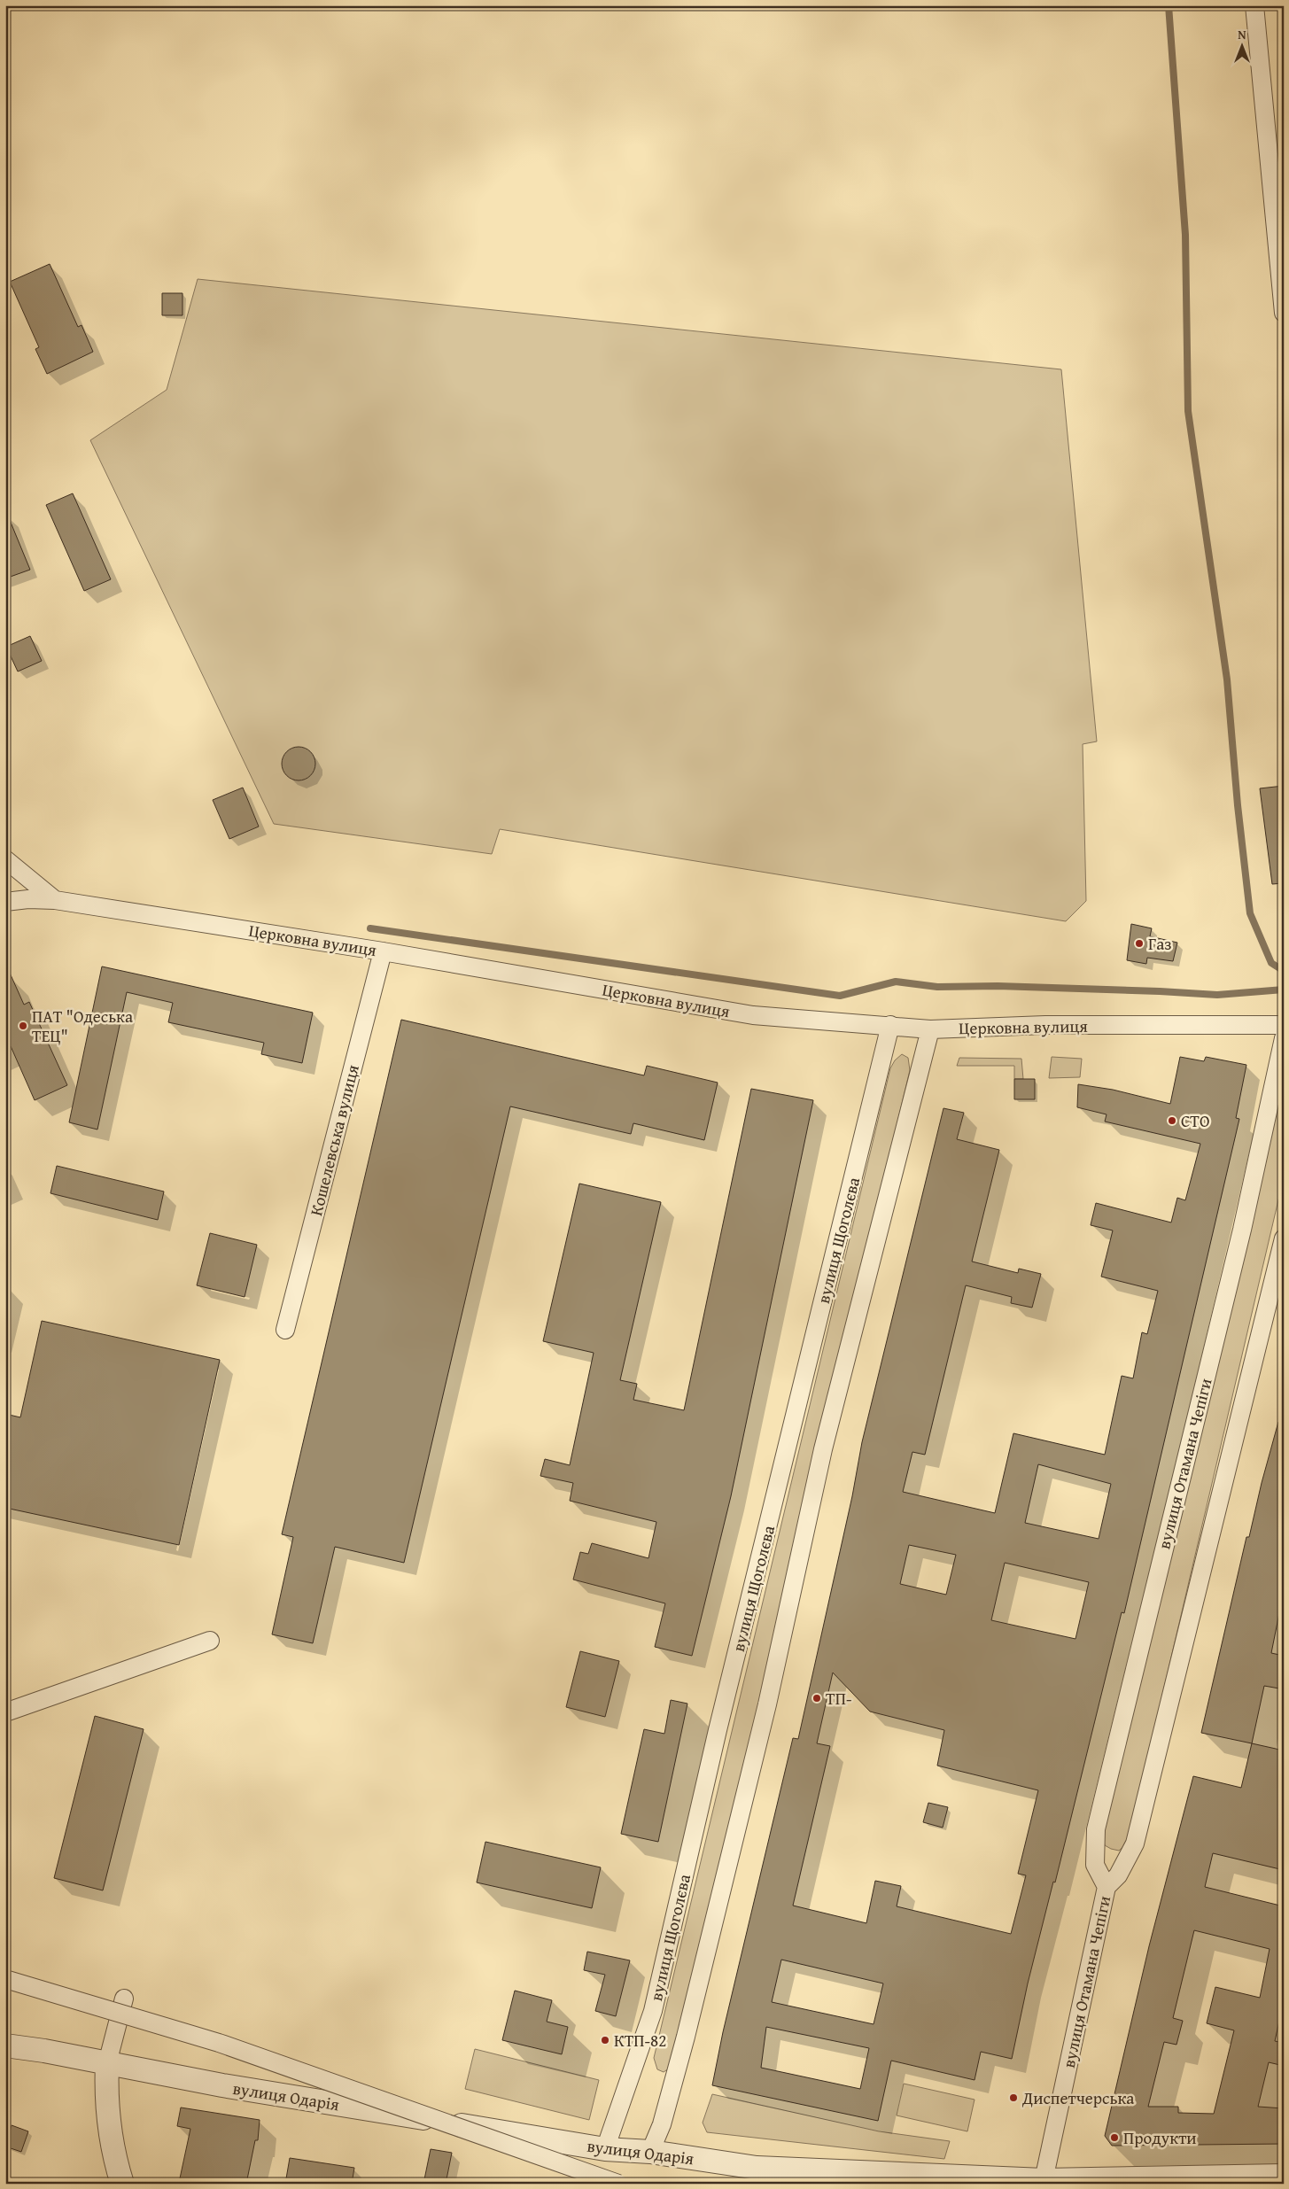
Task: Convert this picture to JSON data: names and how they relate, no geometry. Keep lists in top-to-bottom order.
{
  "streets": {
    "street": [
      "Церковна вулиця",
      "Кошелевська вулиця",
      "вулиця Щоголєва",
      "вулиця Отамана Чепіги",
      "вулиця Одарія"
    ]
  },
  "crossings": [
    ["Церковна вулиця", "Кошелевська вулиця"],
    ["Церковна вулиця", "вулиця Щоголєва"],
    ["вулиця Щоголєва", "вулиця Одарія"],
    ["вулиця Отамана Чепіги", "вулиця Одарія"]
  ],
  "places": [
    "Газ",
    "ПАТ \"Одеська ТЕЦ\"",
    "СТО",
    "ТП-",
    "КТП-82",
    "Диспетчерська",
    "Продукти"
  ],
  "north": "top"
}
